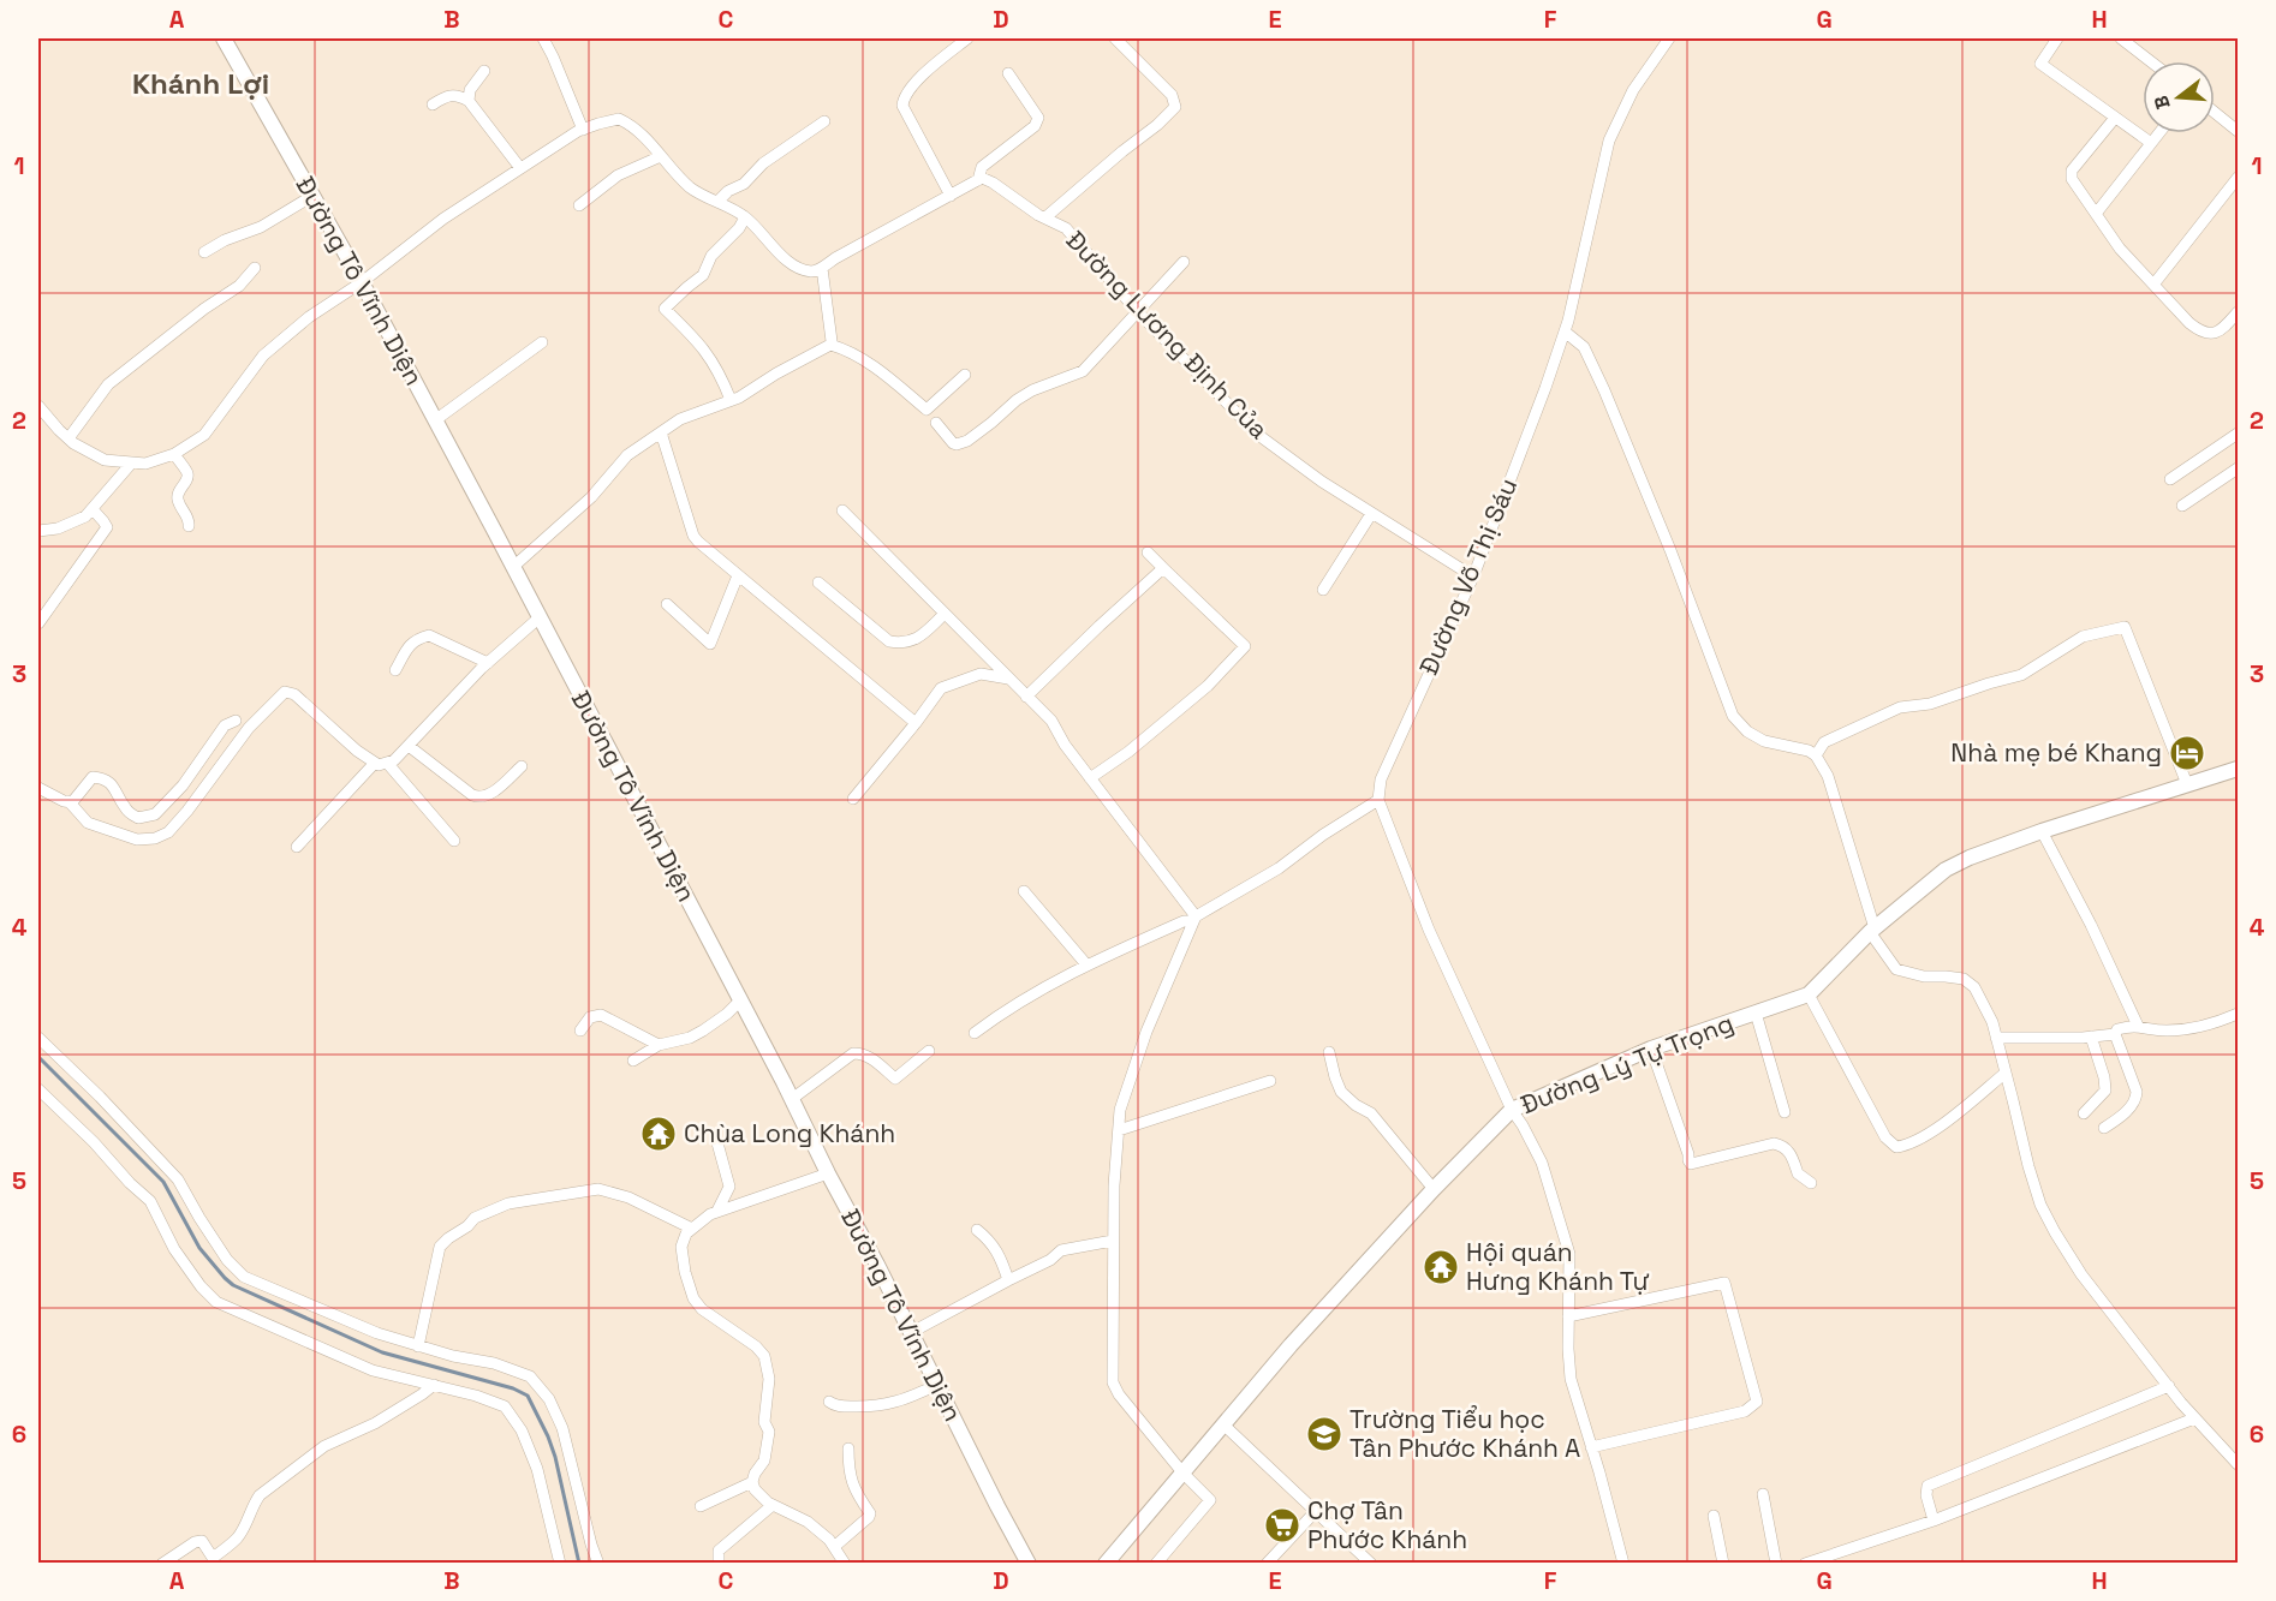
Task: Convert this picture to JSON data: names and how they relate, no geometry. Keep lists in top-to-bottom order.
{
  "streets": {
    "main road": ["Đường Tô Vĩnh Diện", "Đường Lý Tự Trọng"],
    "street": ["Đường Lương Định Của", "Đường Võ Thị Sáu"]
  },
  "crossings": [
    ["Đường Lương Định Của", "Đường Võ Thị Sáu"]
  ],
  "districts": ["Khánh Lợi"],
  "places": {
    "hotel": ["Nhà mẹ bé Khang"],
    "temple": ["Chùa Long Khánh", "Hội quán Hưng Khánh Tự"],
    "school or university": ["Trường Tiểu học Tân Phước Khánh A"],
    "supermarket": ["Chợ Tân Phước Khánh"]
  },
  "north": "left",
  "grid": {
    "columns": [
      "A",
      "B",
      "C",
      "D",
      "E",
      "F",
      "G",
      "H"
    ],
    "rows": [
      "1",
      "2",
      "3",
      "4",
      "5",
      "6"
    ]
  }
}
